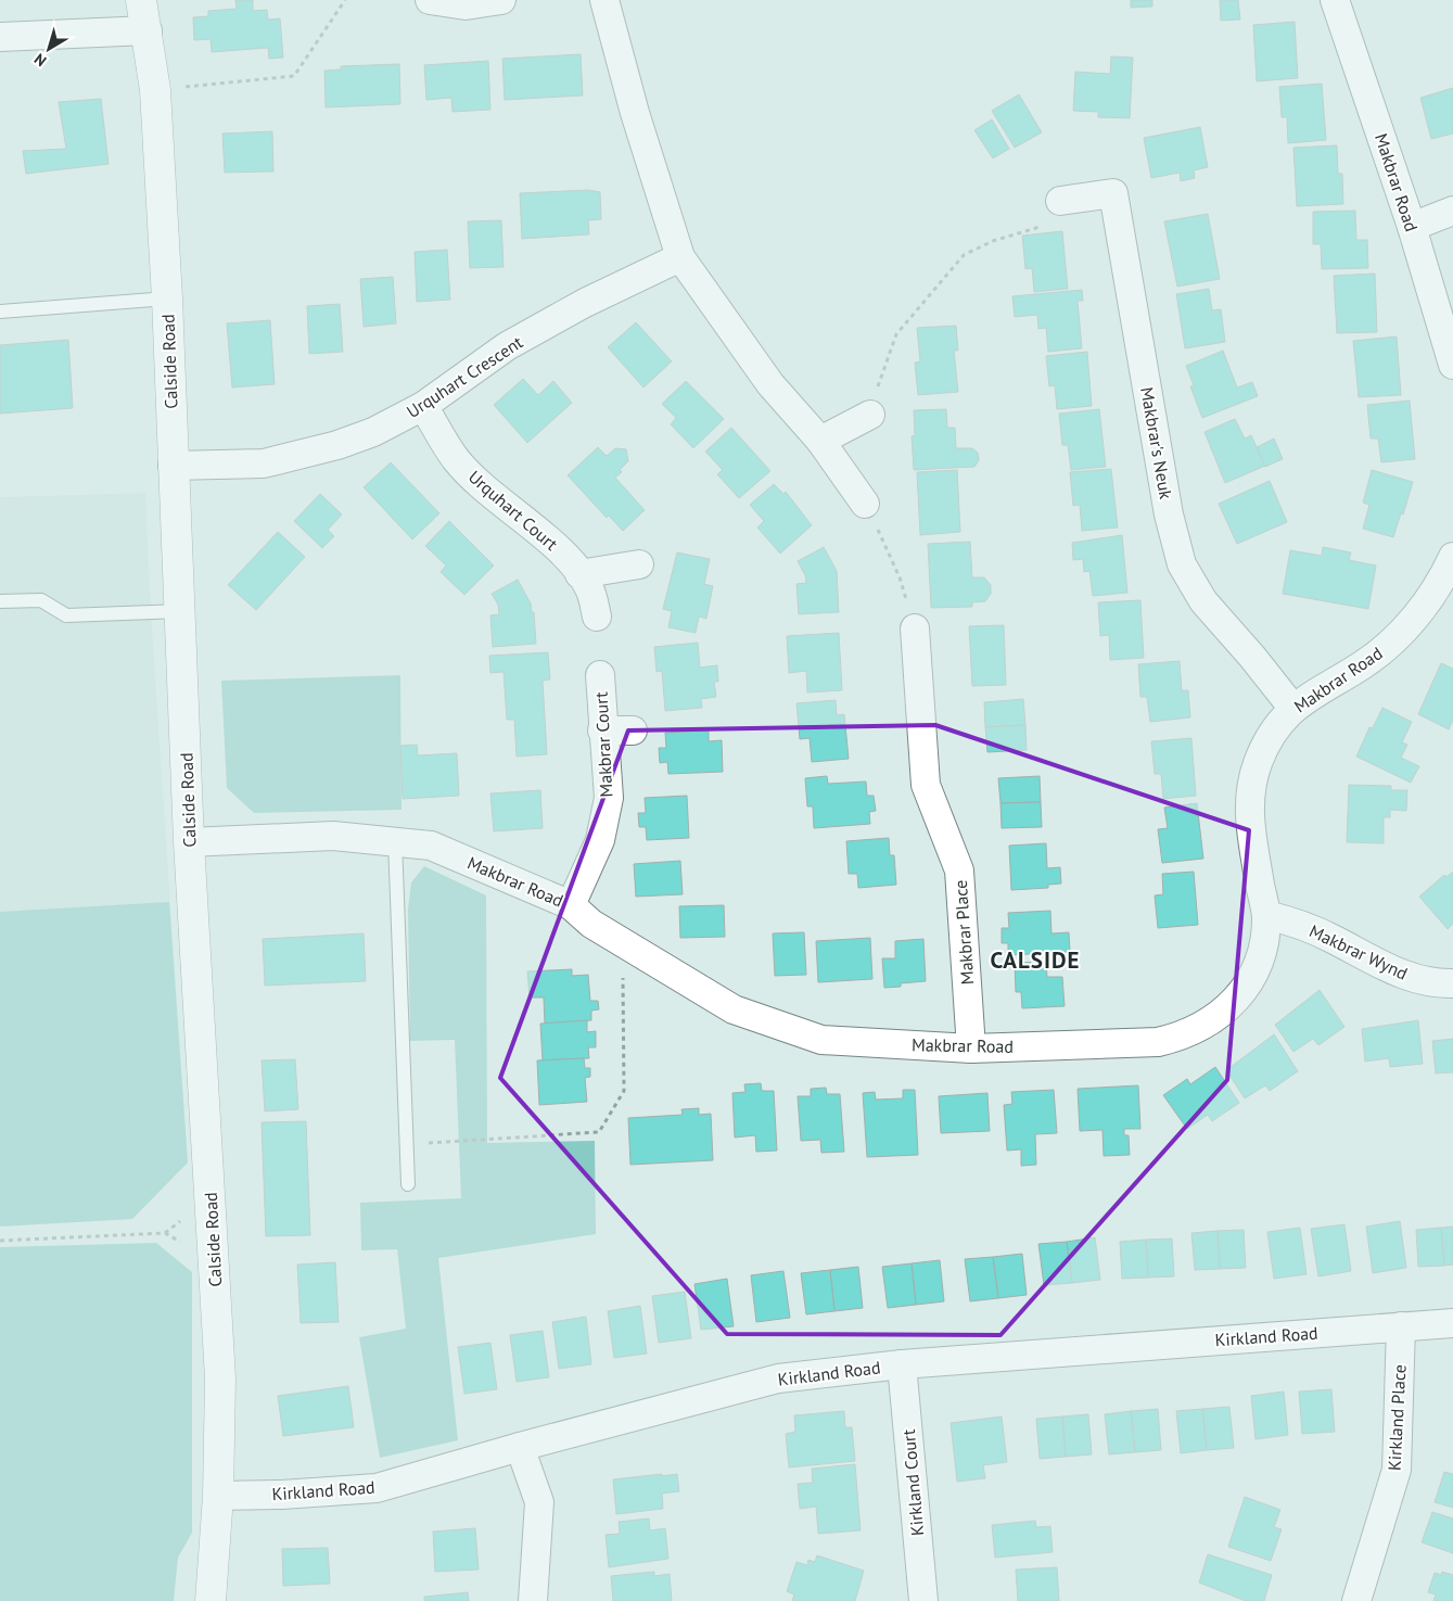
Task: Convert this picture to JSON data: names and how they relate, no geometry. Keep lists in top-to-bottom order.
{
  "streets": {
    "street": [
      "Makbrar Road",
      "Calside Road",
      "Urquhart Crescent",
      "Makbrar's Neuk",
      "Urquhart Court",
      "Makbrar Court",
      "Makbrar Place",
      "Makbrar Wynd",
      "Kirkland Road",
      "Kirkland Place",
      "Kirkland Court"
    ]
  },
  "crossings": [
    ["Makbrar Road", "Calside Road"],
    ["Makbrar Road", "Makbrar's Neuk"],
    ["Makbrar Road", "Makbrar Court"],
    ["Makbrar Road", "Makbrar Place"],
    ["Makbrar Road", "Makbrar Wynd"],
    ["Calside Road", "Urquhart Crescent"],
    ["Calside Road", "Kirkland Road"],
    ["Urquhart Crescent", "Urquhart Court"],
    ["Kirkland Road", "Kirkland Place"],
    ["Kirkland Road", "Kirkland Court"]
  ],
  "districts": ["CALSIDE"],
  "north": "bottom left"
}
